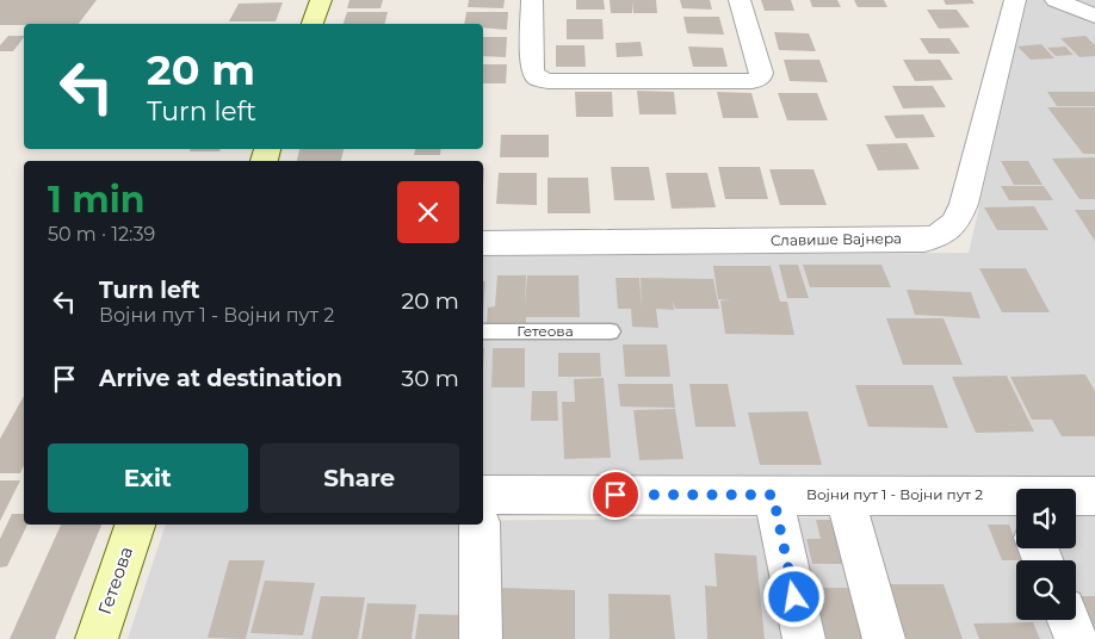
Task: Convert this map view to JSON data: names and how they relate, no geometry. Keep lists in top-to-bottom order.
{
  "streets": {
    "main road": ["Гетеова"],
    "street": ["Славише Вајнера", "Војни пут 1 - Војни пут 2"]
  },
  "page": {
    "turn": ["20 m", "Turn left"],
    "heading": ["1 min", "50 m · 12:39"],
    "list": [
      {
        "name": "Turn left",
        "note": "Војни пут 1 - Војни пут 2",
        "value": "20 m"
      },
      {
        "name": "Arrive at destination",
        "value": "30 m"
      }
    ],
    "buttons": ["Exit", "Share"]
  }
}
